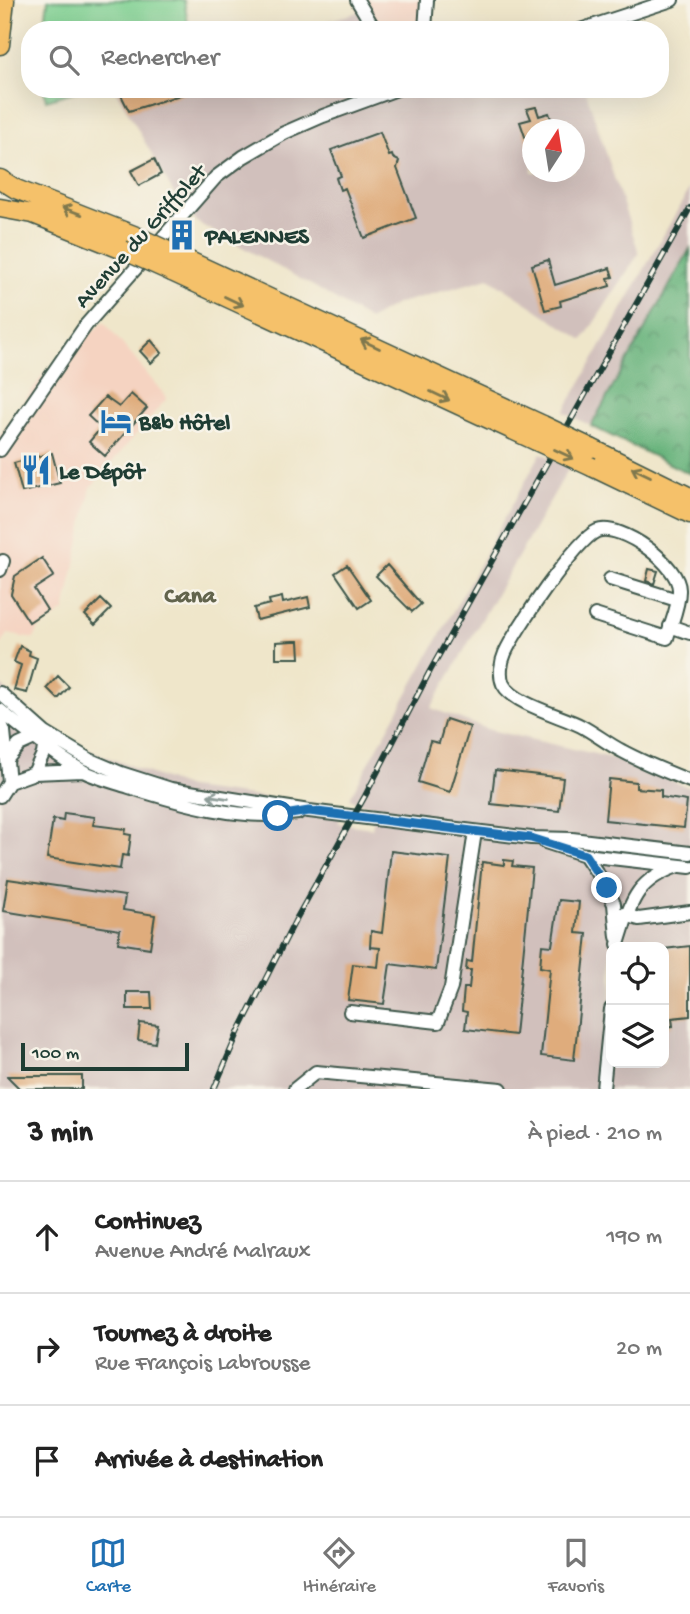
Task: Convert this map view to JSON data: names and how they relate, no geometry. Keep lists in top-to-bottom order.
{
  "streets": {
    "street": ["Avenue du Griffolet"]
  },
  "districts": ["Cana"],
  "places": {
    "building": ["PALENNES"],
    "hotel": ["B&b Hôtel"],
    "restaurant": ["Le Dépôt"]
  },
  "scale_bar": "100 m",
  "north": "top",
  "page": {
    "search": "Rechercher",
    "scale": "100 m",
    "heading": ["3 min", "À pied · 210 m"],
    "list": [
      ["Continuez", "Avenue André Malraux", "190 m"],
      ["Tournez à droite", "Rue François Labrousse", "20 m"],
      "Arrivée à destination"
    ],
    "nav": ["Carte", "Itinéraire", "Favoris"]
  }
}
